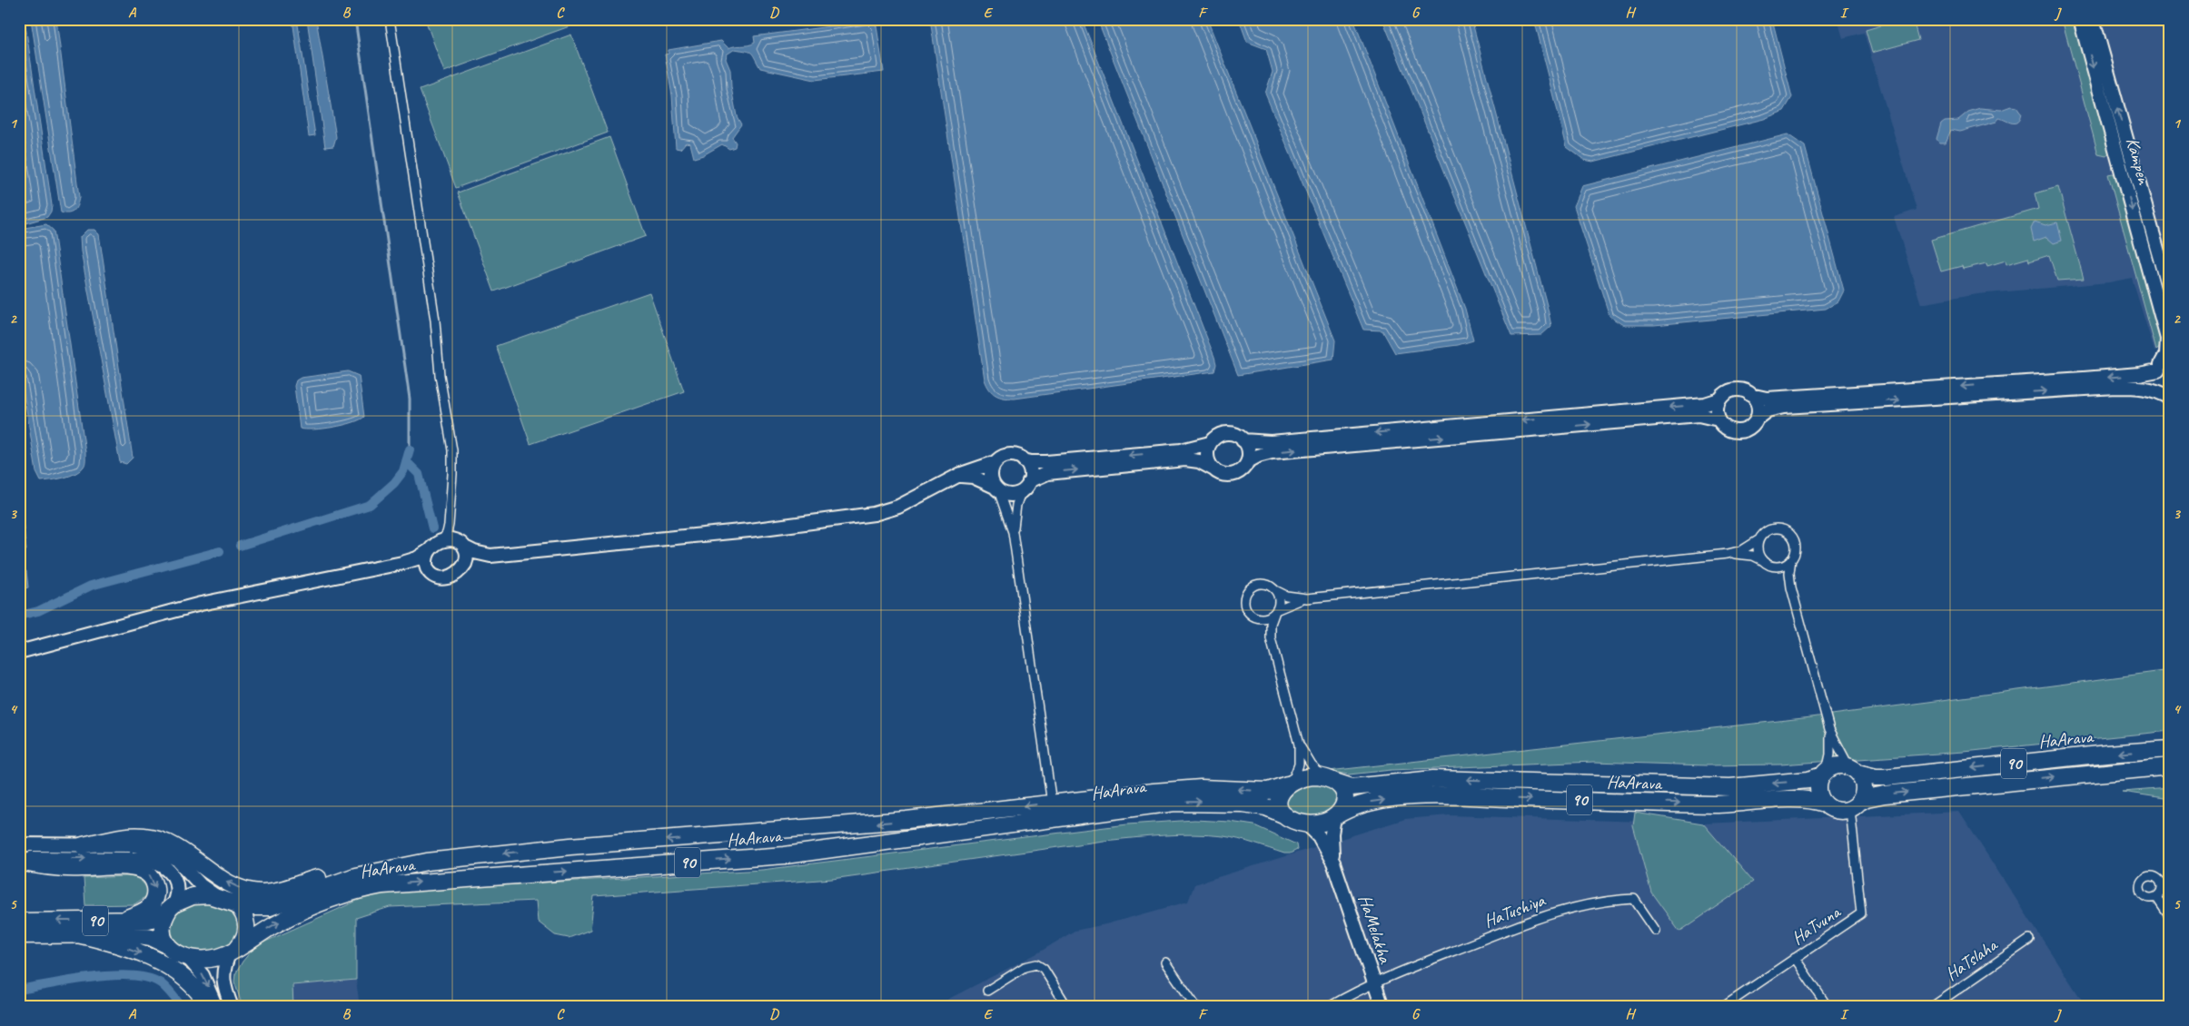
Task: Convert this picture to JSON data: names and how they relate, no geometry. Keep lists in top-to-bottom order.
{
  "streets": {
    "highway": ["HaArava", "90"],
    "street": [
      "Kampen",
      "HaTushiya",
      "HaTvuna",
      "HaMelakha",
      "HaTslaha"
    ]
  },
  "crossings": [
    ["HaArava", "90"],
    ["HaArava", "HaTvuna"],
    ["HaArava", "HaMelakha"],
    ["90", "HaMelakha"],
    ["HaTushiya", "HaMelakha"]
  ],
  "grid": {
    "columns": [
      "A",
      "B",
      "C",
      "D",
      "E",
      "F",
      "G",
      "H",
      "I",
      "J"
    ],
    "rows": [
      "1",
      "2",
      "3",
      "4",
      "5"
    ]
  }
}
